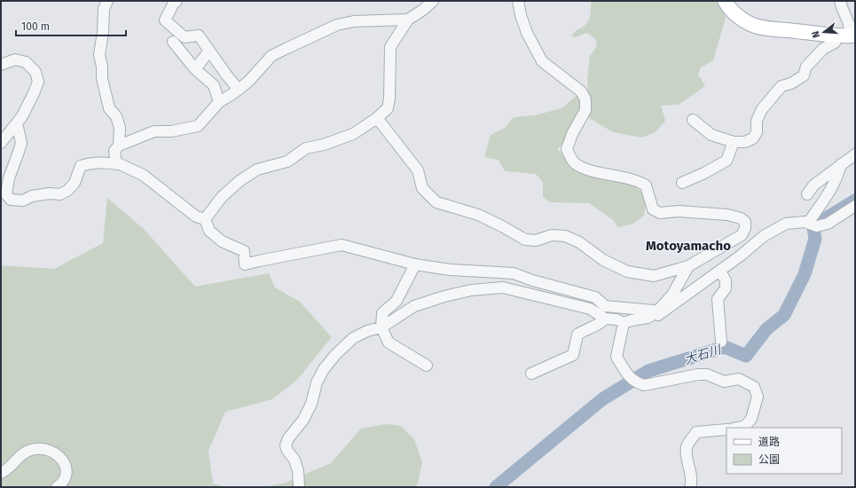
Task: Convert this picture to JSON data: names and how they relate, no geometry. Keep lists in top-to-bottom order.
{
  "districts": ["Motoyamacho"],
  "water": ["大石川"],
  "legend": ["道路", "公園"],
  "scale_bar": "100 m",
  "north": "left"
}
